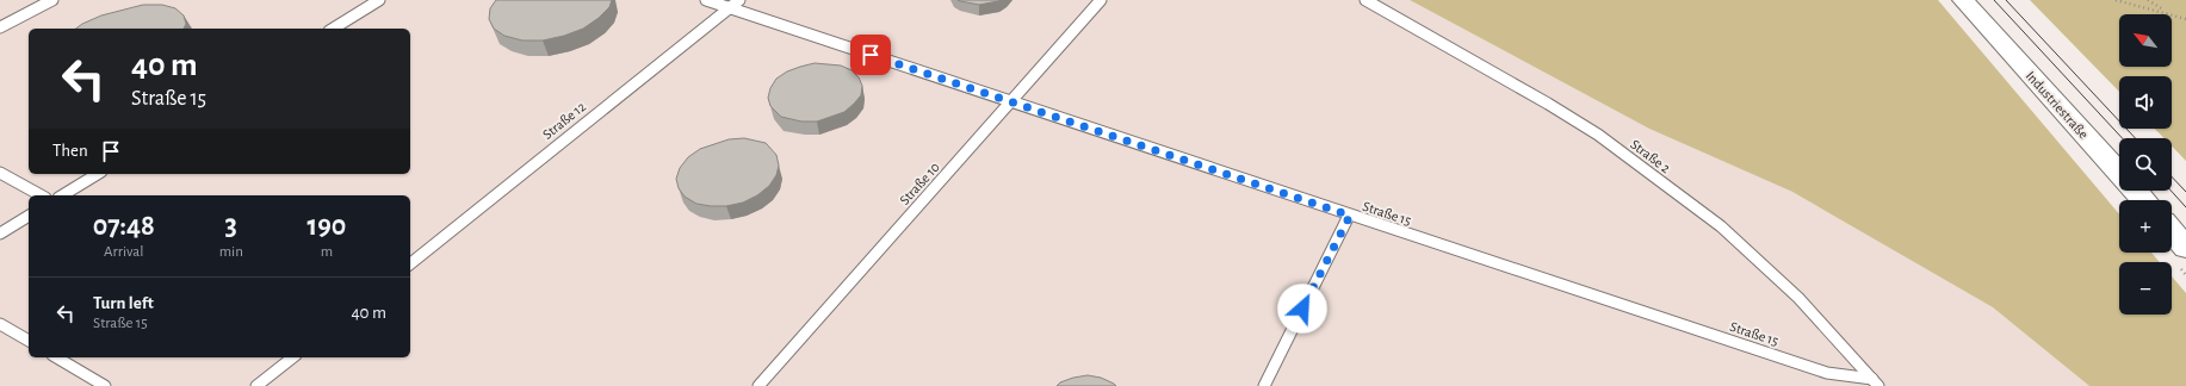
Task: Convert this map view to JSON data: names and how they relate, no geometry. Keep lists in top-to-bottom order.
{
  "streets": {
    "main road": ["Industriestraße"],
    "lane": [
      "Straße 12",
      "Straße 2",
      "Straße 10",
      "Straße 15"
    ]
  },
  "crossings": [
    ["Straße 12", "Straße 15"],
    ["Straße 2", "Straße 15"],
    ["Straße 10", "Straße 15"]
  ],
  "north": "top left",
  "page": {
    "map_buttons": ["+", "−"],
    "turn": ["40 m", "Straße 15"],
    "then": "Then",
    "eta": [
      "07:48",
      "Arrival",
      "3",
      "min",
      "190",
      "m"
    ],
    "list": [
      {
        "name": "Turn left",
        "note": "Straße 15",
        "value": "40 m"
      }
    ]
  }
}
